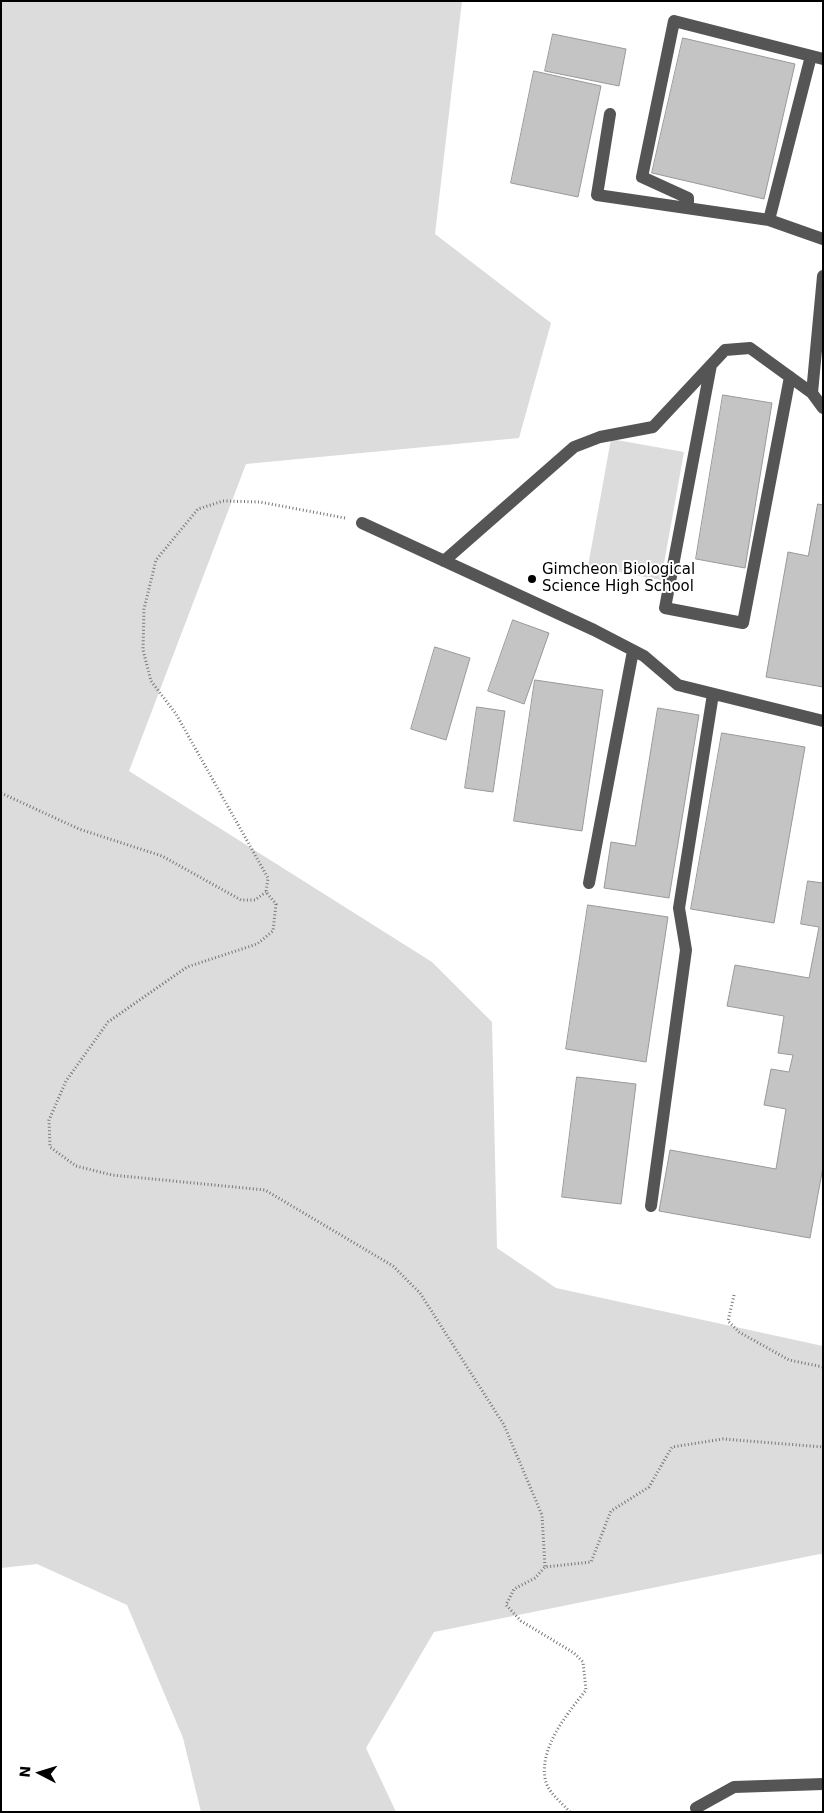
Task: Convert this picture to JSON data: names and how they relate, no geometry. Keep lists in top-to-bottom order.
{
  "places": ["Gimcheon Biological Science High School"],
  "north": "left"
}
